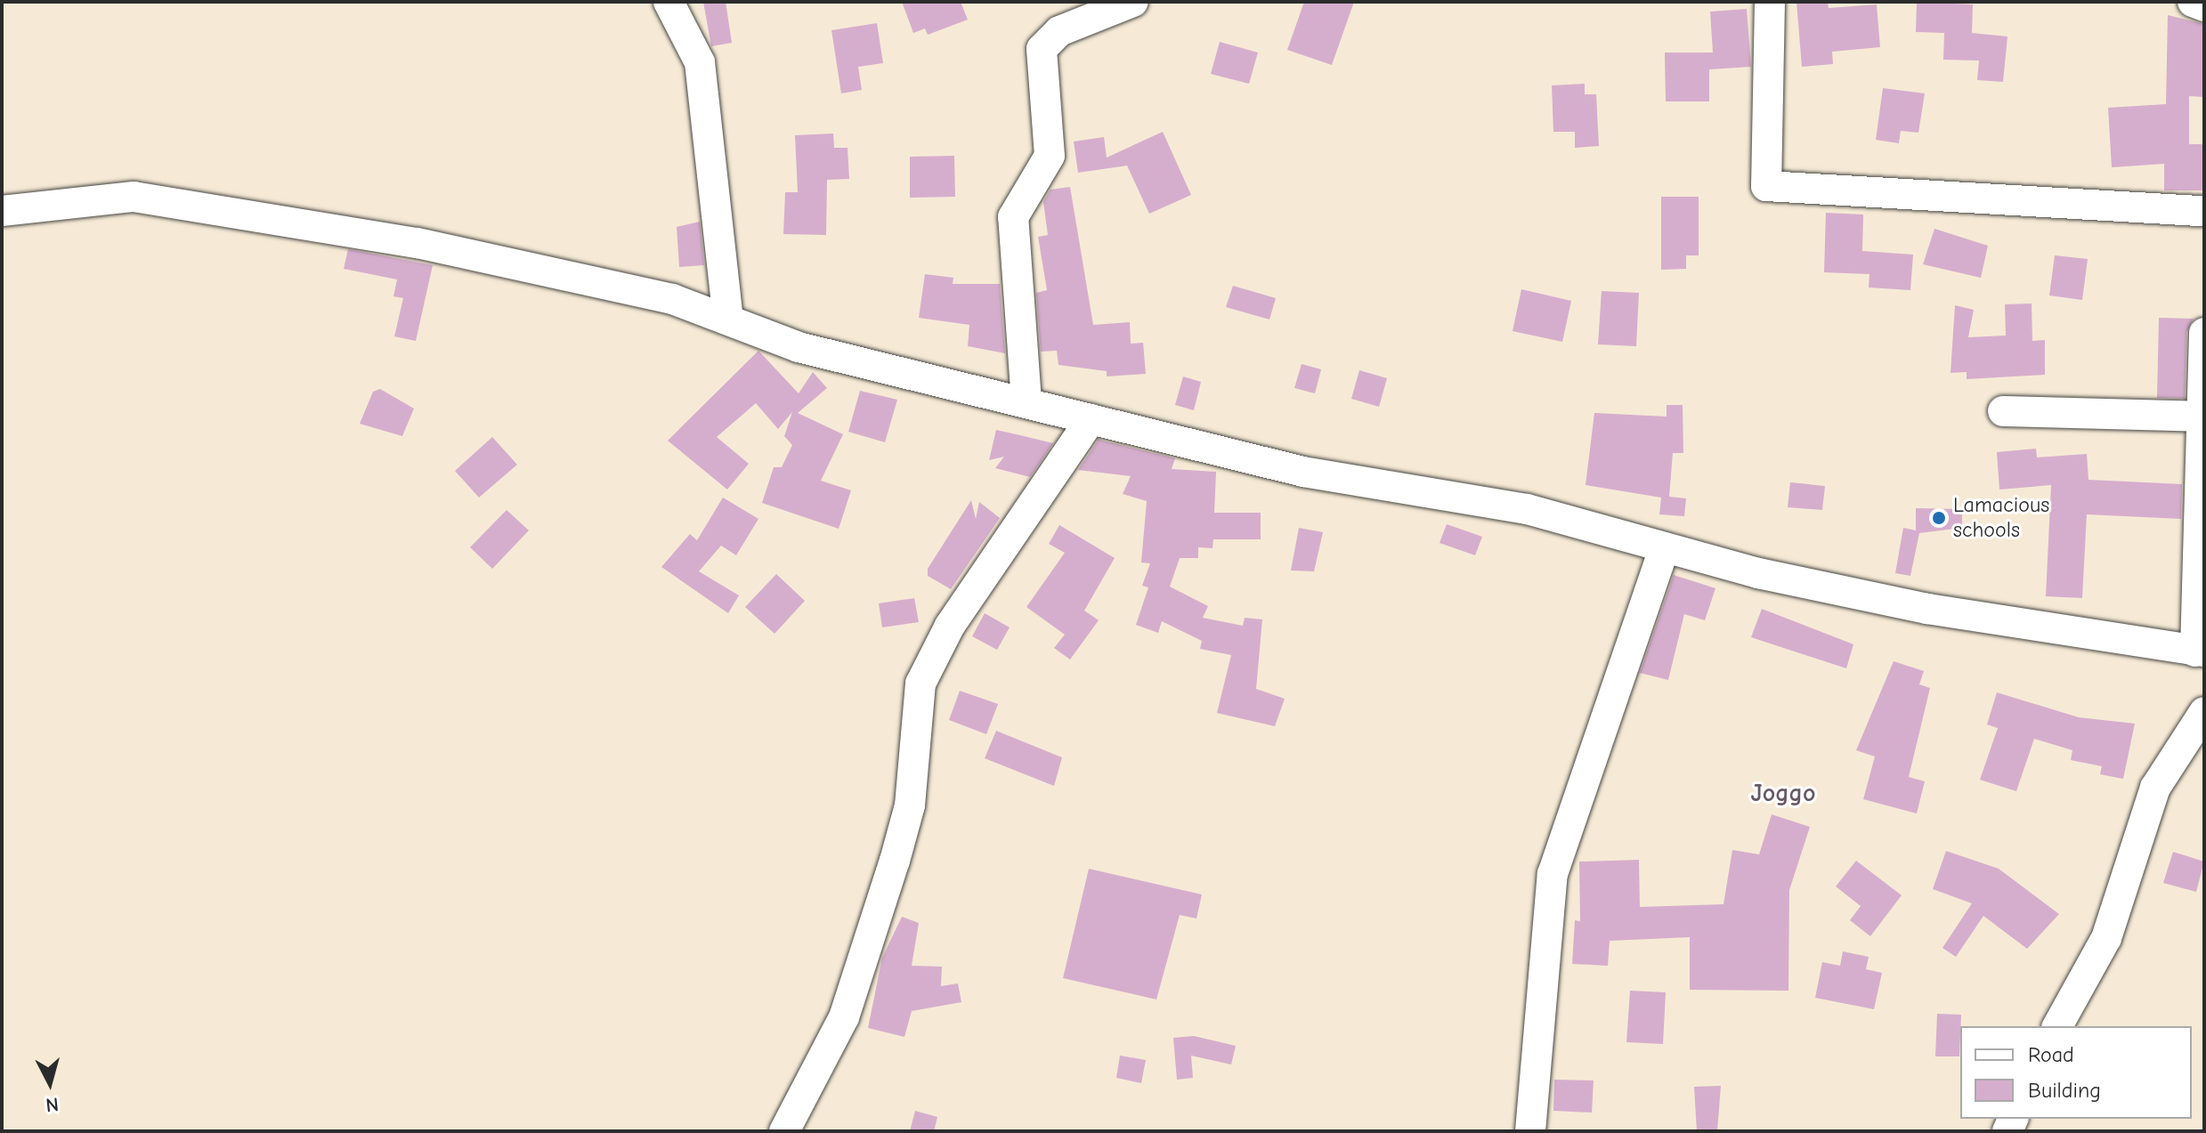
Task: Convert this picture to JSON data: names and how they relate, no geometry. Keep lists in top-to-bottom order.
{
  "districts": ["Joggo"],
  "places": ["Lamacious schools"],
  "legend": ["Road", "Building"],
  "north": "bottom"
}
